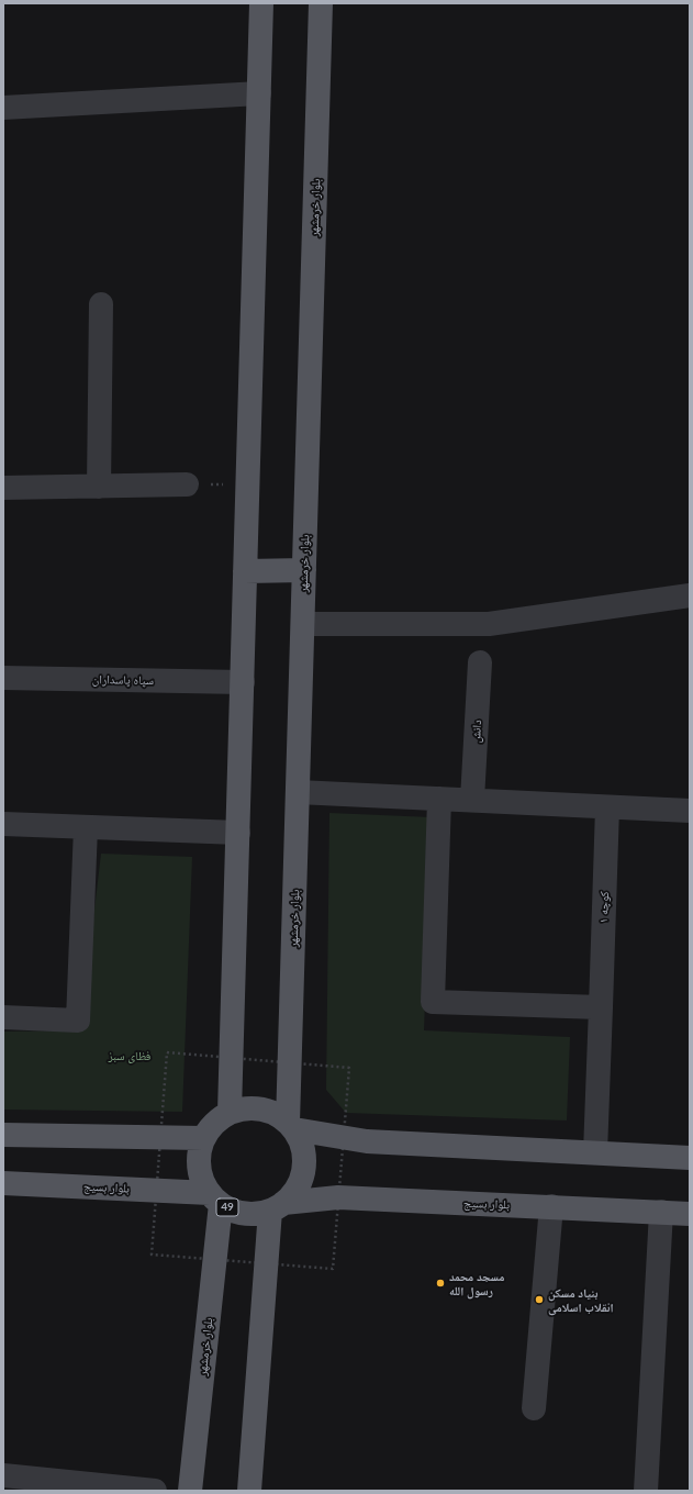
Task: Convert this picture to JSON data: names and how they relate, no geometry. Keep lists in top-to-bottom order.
{
  "streets": {
    "main road": ["بلوار خرمشهر", "بلوار بسیج", "49"],
    "street": ["سپاه پاسداران", "دانش", "کوچه ۱"]
  },
  "crossings": [
    ["بلوار خرمشهر", "بلوار بسیج"],
    ["بلوار خرمشهر", "49"],
    ["کوچه ۱", "49"],
    ["بلوار بسیج", "49"]
  ],
  "parks": ["فظای سبز"],
  "places": ["مسجد محمد رسول الله", "بنیاد مسکن انقلاب اسلامی"]
}
